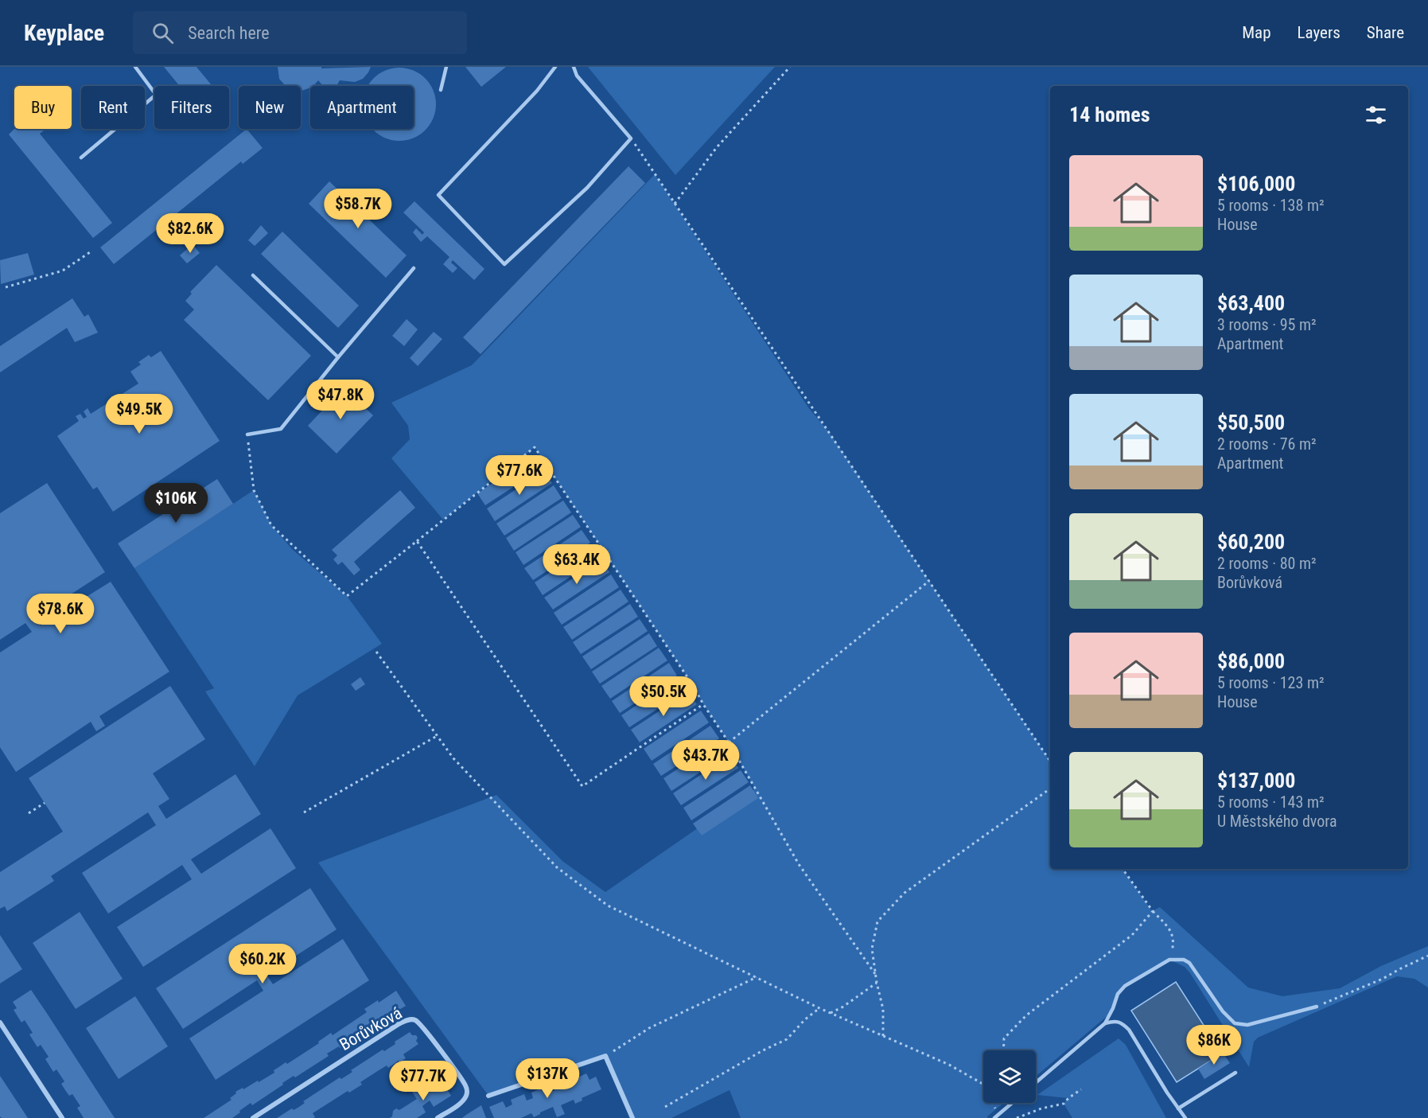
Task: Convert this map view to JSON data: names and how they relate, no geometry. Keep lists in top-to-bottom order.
{
  "streets": {
    "street": ["Borůvková"]
  },
  "page": {
    "header": "Keyplace",
    "search": "Search here",
    "nav": ["Map", "Layers", "Share"],
    "chip": [
      "Buy",
      "Rent",
      "Filters",
      "New",
      "Apartment"
    ],
    "heading": "14 homes",
    "list": [
      {
        "name": "$106,000",
        "note": "5 rooms · 138 m² · House"
      },
      {
        "name": "$63,400",
        "note": "3 rooms · 95 m² · Apartment"
      },
      {
        "name": "$50,500",
        "note": "2 rooms · 76 m² · Apartment"
      },
      {
        "name": "$60,200",
        "note": "2 rooms · 80 m² · Borůvková"
      },
      {
        "name": "$86,000",
        "note": "5 rooms · 123 m² · House"
      },
      {
        "name": "$137,000",
        "note": "5 rooms · 143 m² · U Městského dvora"
      }
    ],
    "price": [
      "$58.7K",
      "$82.6K",
      "$47.8K",
      "$49.5K",
      "$77.6K",
      "$106K",
      "$63.4K",
      "$78.6K",
      "$50.5K",
      "$43.7K",
      "$60.2K",
      "$86K",
      "$137K",
      "$77.7K"
    ]
  }
}
